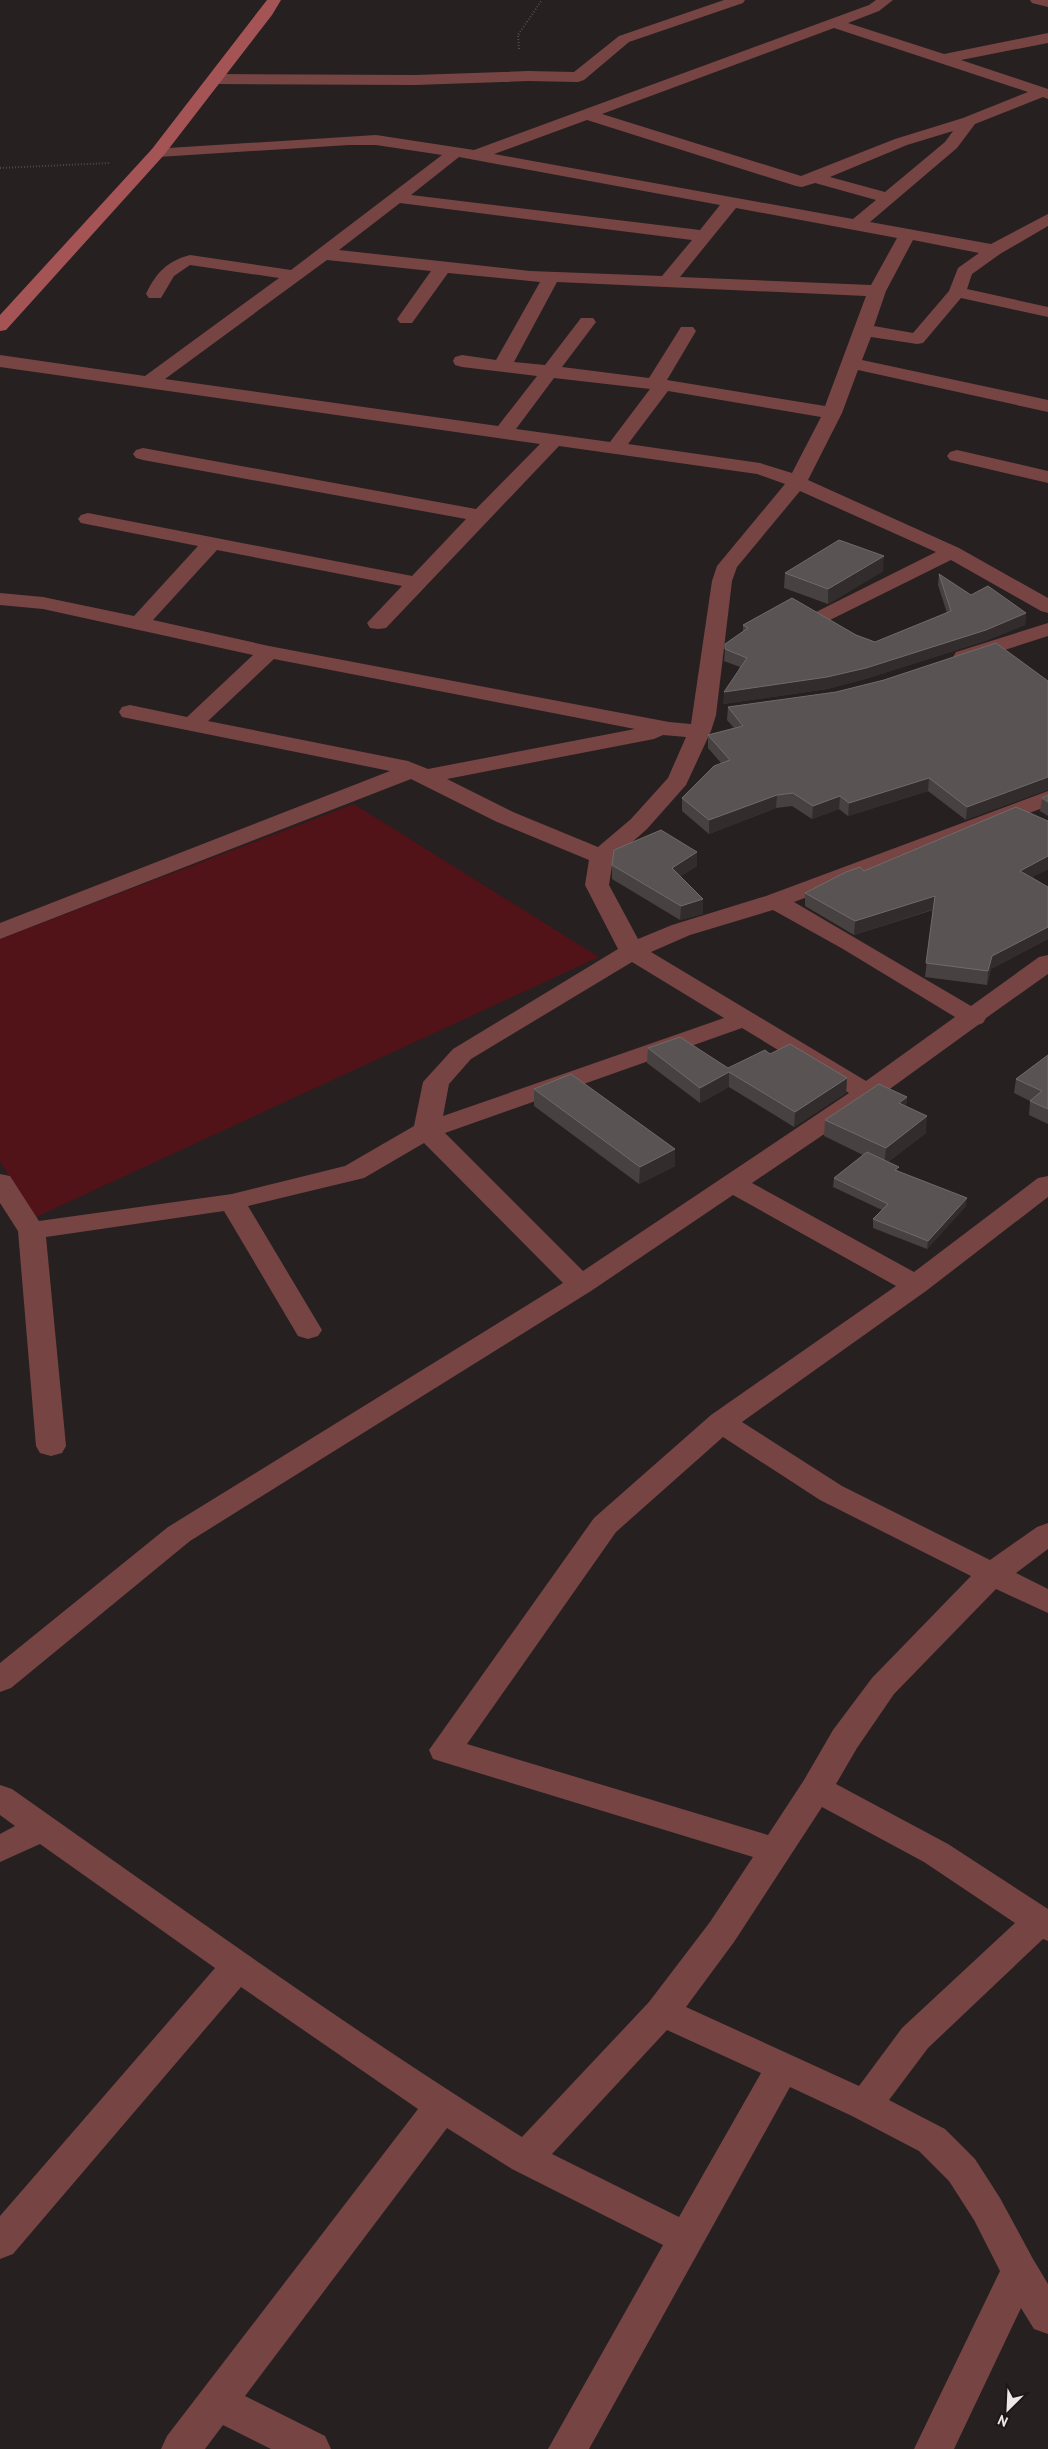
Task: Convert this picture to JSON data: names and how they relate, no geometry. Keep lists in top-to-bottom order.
{
  "north": "bottom left"
}
